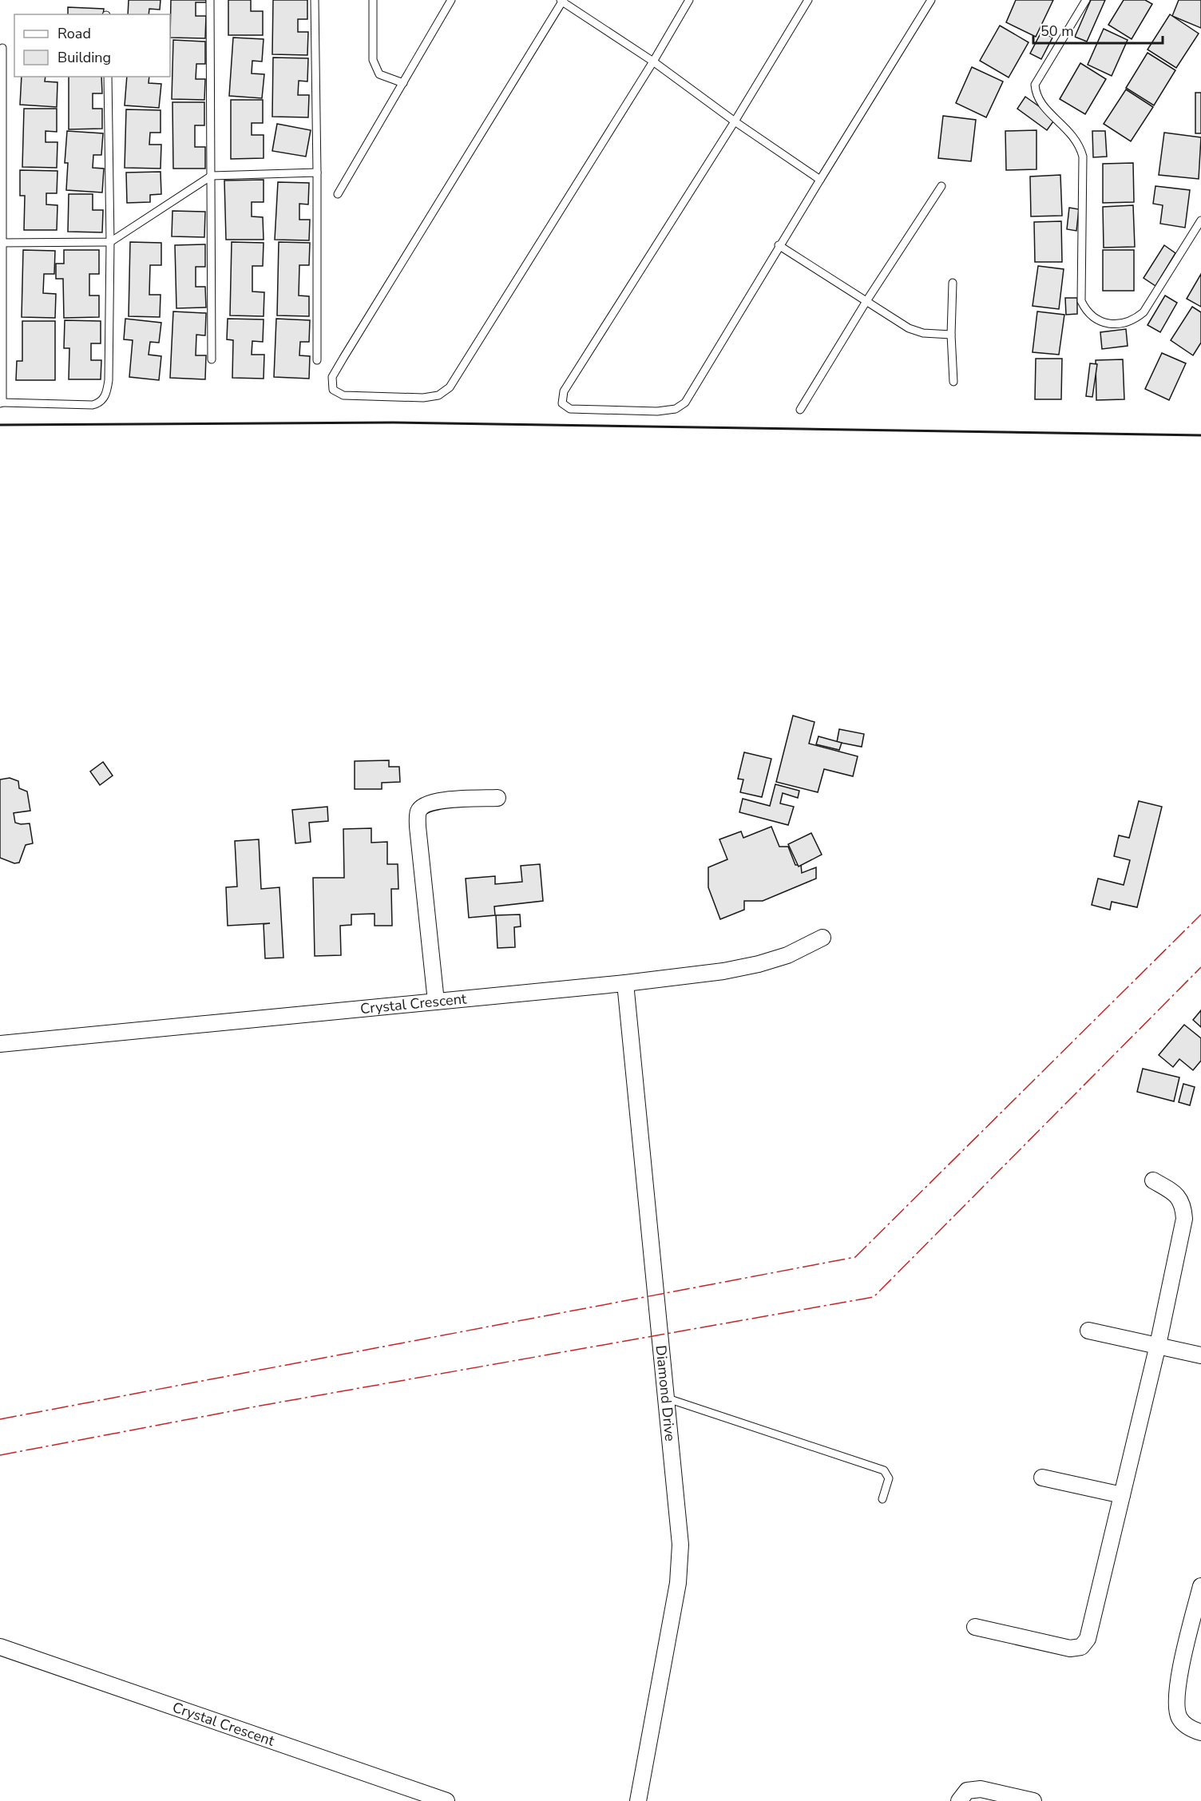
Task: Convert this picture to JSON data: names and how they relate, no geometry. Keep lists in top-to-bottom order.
{
  "streets": {
    "street": ["Crystal Crescent", "Diamond Drive"]
  },
  "crossings": [
    ["Crystal Crescent", "Diamond Drive"]
  ],
  "legend": ["Road", "Building"],
  "scale_bar": "50 m"
}
